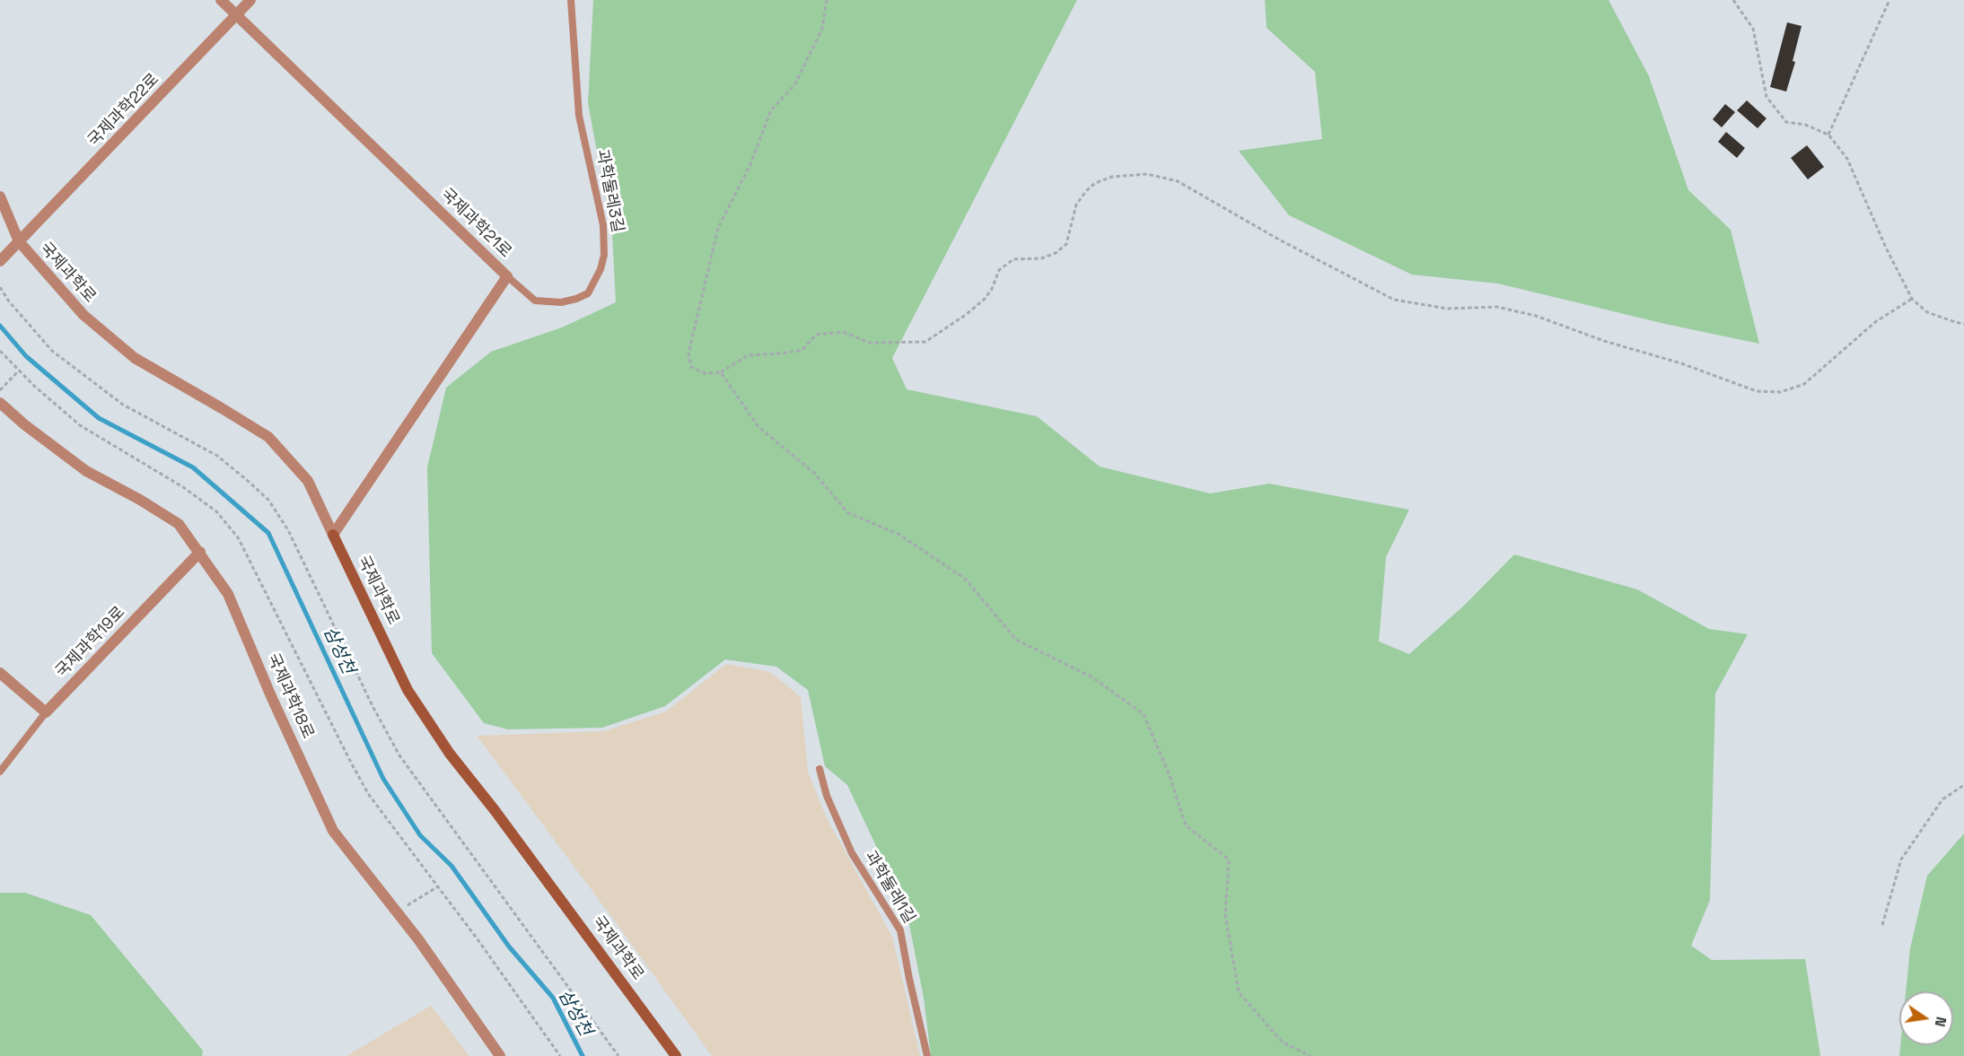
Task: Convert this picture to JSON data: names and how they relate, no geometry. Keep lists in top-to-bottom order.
{
  "streets": {
    "street": [
      "국제과학22로",
      "국제과학21로",
      "국제과학로",
      "국제과학19로",
      "국제과학18로"
    ],
    "lane": ["과학둘레3길", "과학둘레1길"]
  },
  "crossings": [
    ["국제과학22로", "국제과학21로"],
    ["국제과학22로", "국제과학로"],
    ["과학둘레3길", "국제과학21로"],
    ["국제과학21로", "국제과학로"],
    ["국제과학19로", "국제과학18로"]
  ],
  "water": ["삼성천"],
  "north": "right"
}
